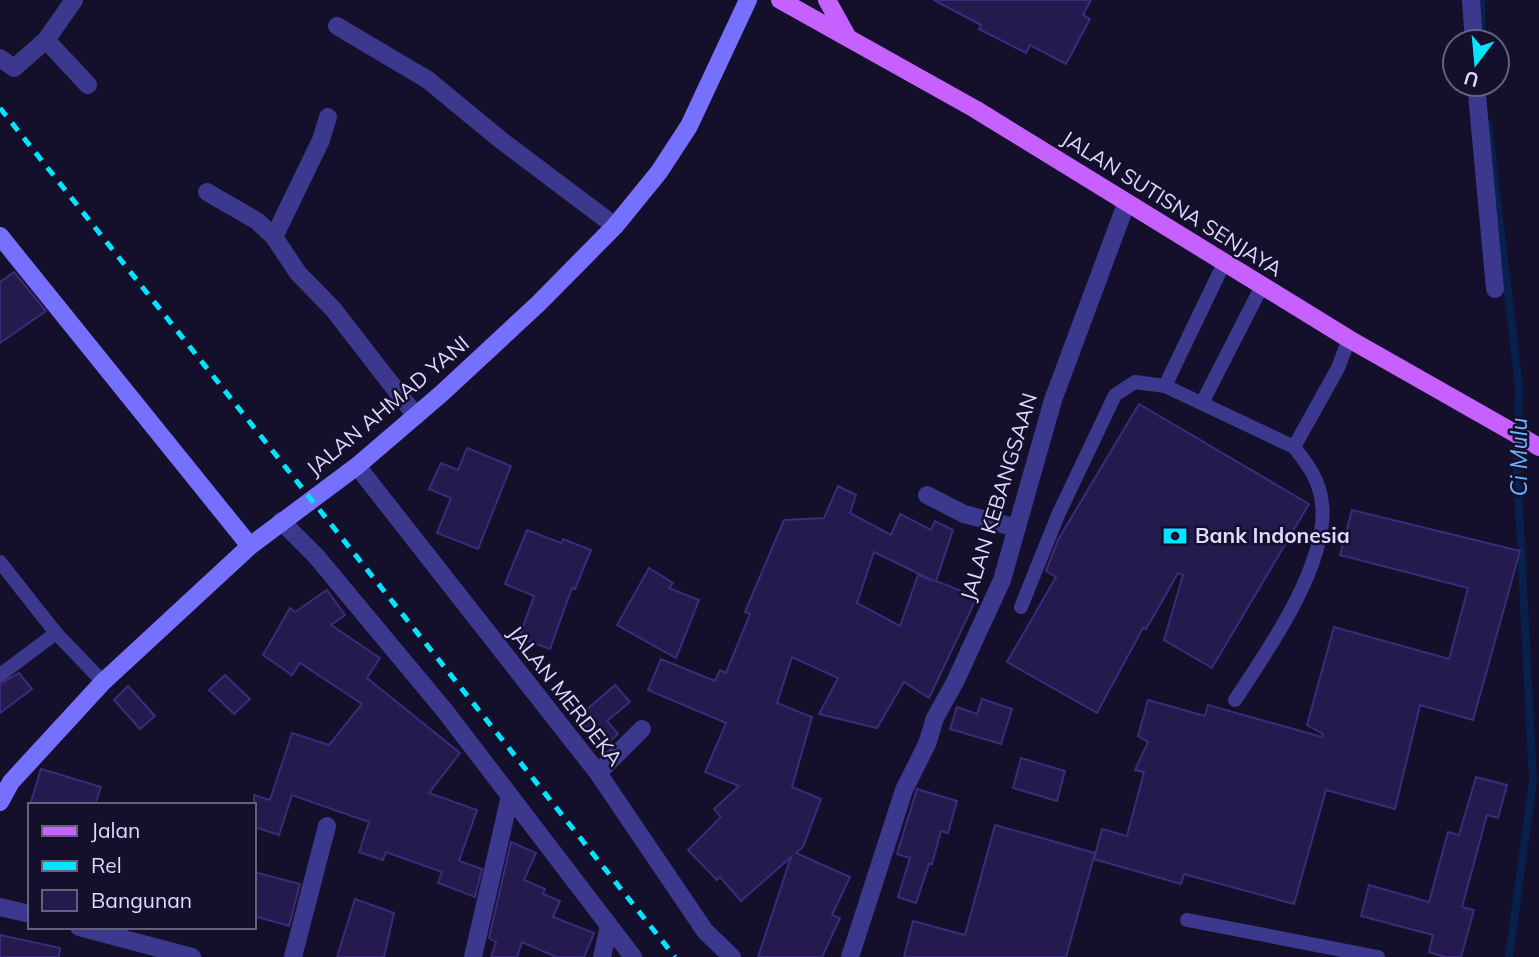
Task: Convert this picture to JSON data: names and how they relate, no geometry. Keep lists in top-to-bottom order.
{
  "streets": {
    "main road": ["JALAN SUTISNA SENJAYA"],
    "street": ["JALAN AHMAD YANI", "JALAN KEBANGSAAN", "JALAN MERDEKA"]
  },
  "crossings": [
    ["JALAN SUTISNA SENJAYA", "JALAN KEBANGSAAN"],
    ["JALAN AHMAD YANI", "JALAN MERDEKA"]
  ],
  "water": ["Ci Mulu"],
  "places": {
    "bank": ["Bank Indonesia"]
  },
  "legend": ["Jalan", "Rel", "Bangunan"],
  "north": "bottom"
}
